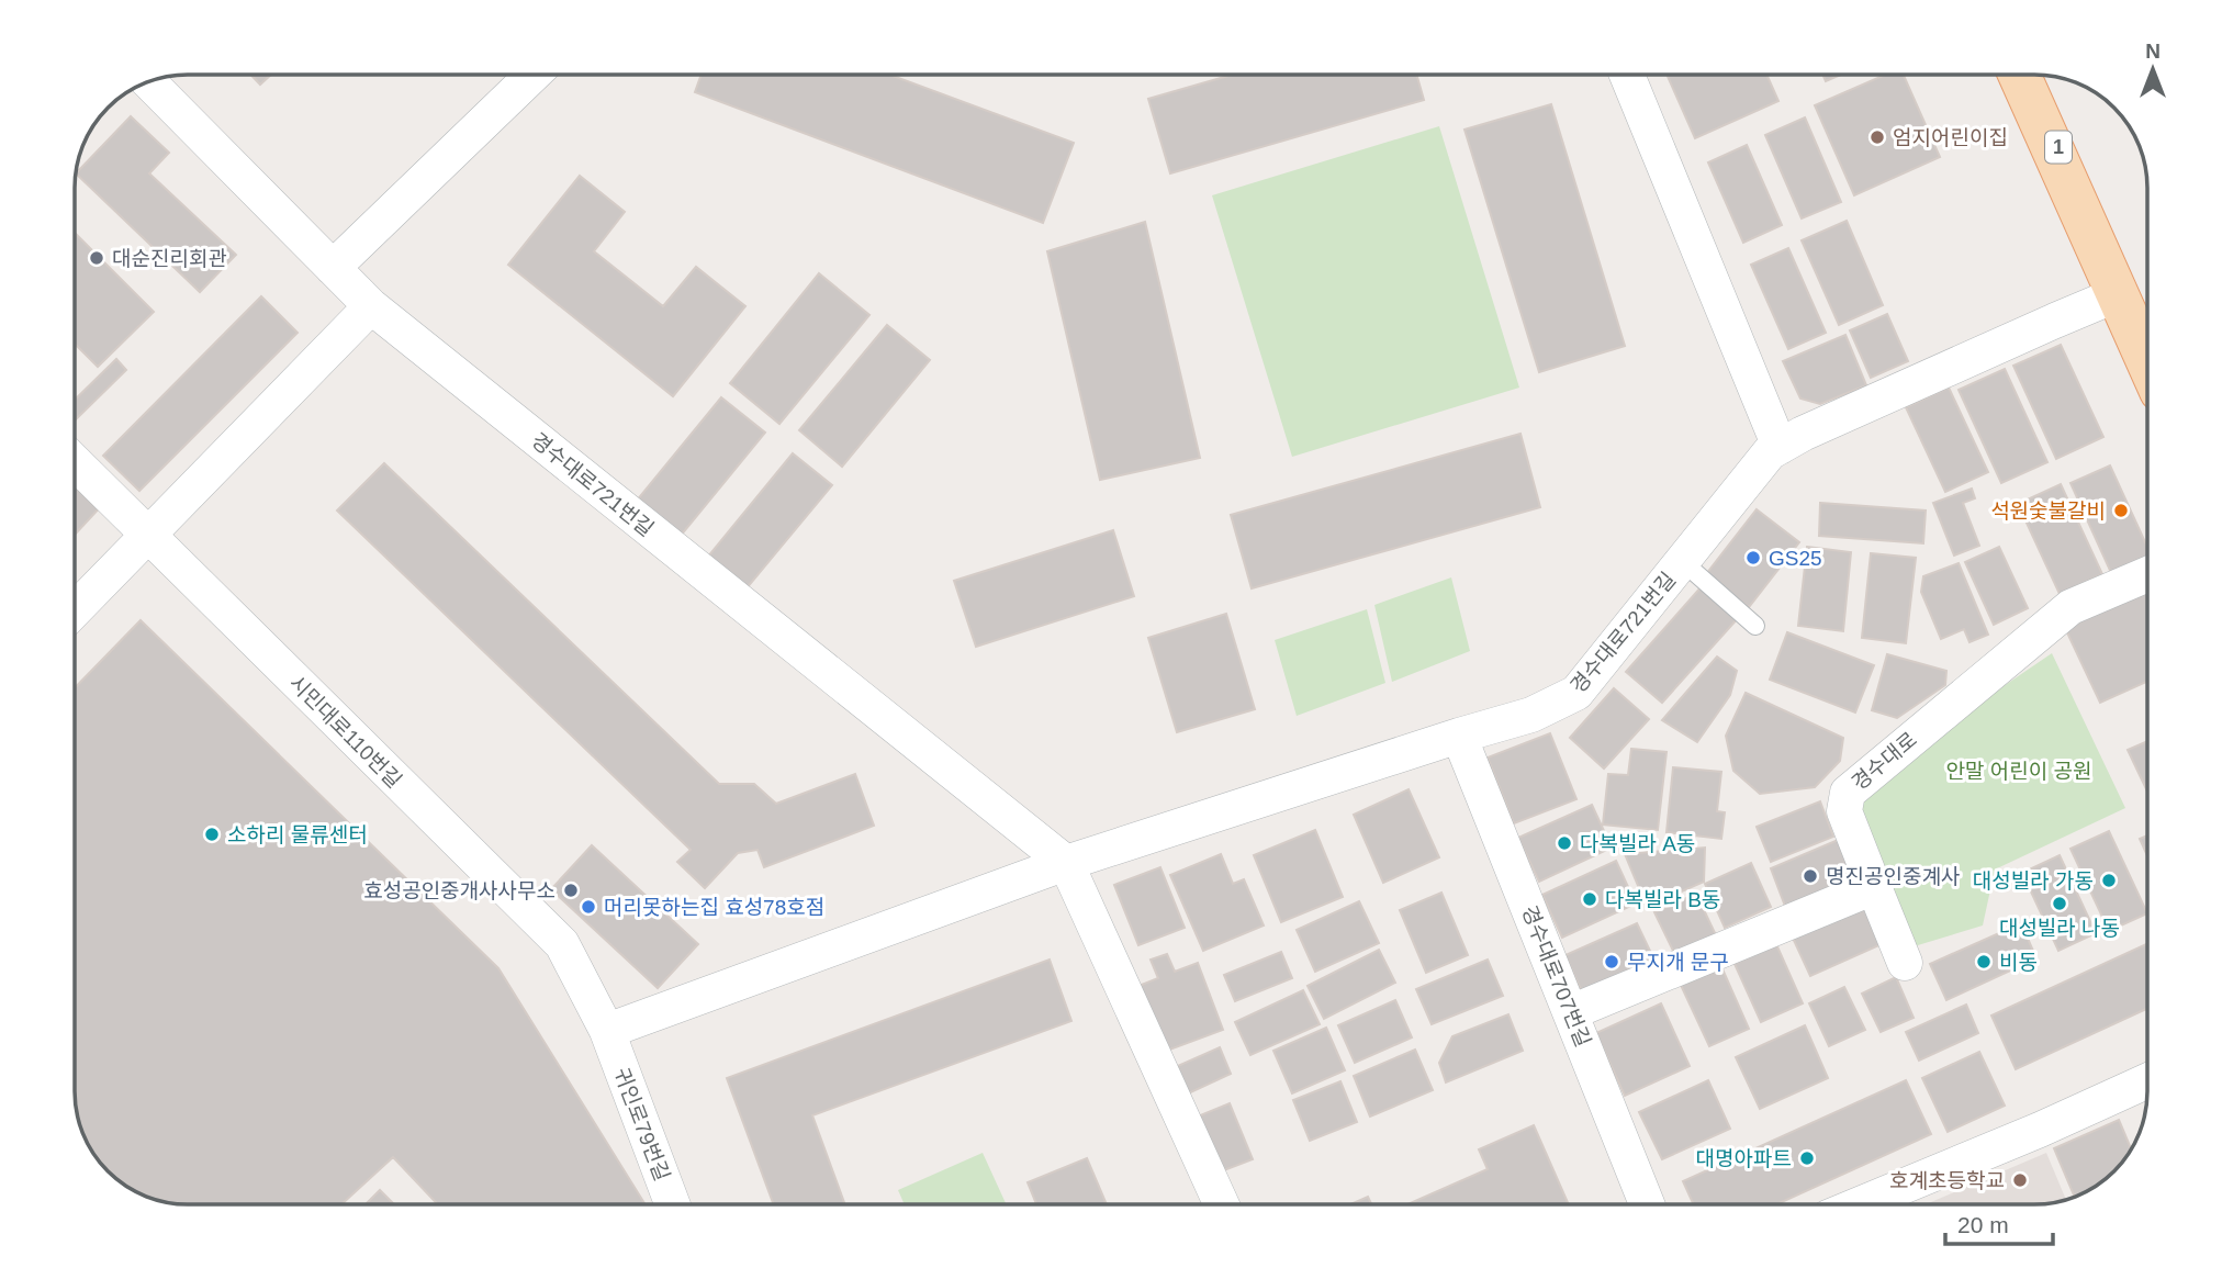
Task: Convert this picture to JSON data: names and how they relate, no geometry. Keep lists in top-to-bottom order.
{
  "streets": {
    "main road": ["1"],
    "street": [
      "경수대로721번길",
      "시민대로110번길",
      "경수대로",
      "경수대로707번길",
      "귀인로79번길"
    ]
  },
  "crossings": [
    ["1", "경수대로721번길"],
    ["경수대로721번길", "시민대로110번길"],
    ["경수대로721번길", "경수대로707번길"],
    ["경수대로721번길", "귀인로79번길"],
    ["시민대로110번길", "귀인로79번길"]
  ],
  "parks": ["안말 어린이 공원"],
  "places": [
    "엄지어린이집",
    "대순진리회관",
    "석원숯불갈비",
    "GS25",
    "소하리 물류센터",
    "다복빌라 A동",
    "명진공인중계사",
    "대성빌라 가동",
    "효성공인중개사사무소",
    "다복빌라 B동",
    "대성빌라 나동",
    "머리못하는집 효성78호점",
    "무지개 문구",
    "비동",
    "대명아파트",
    "호계초등학교"
  ],
  "scale_bar": "20 m",
  "north": "top"
}
